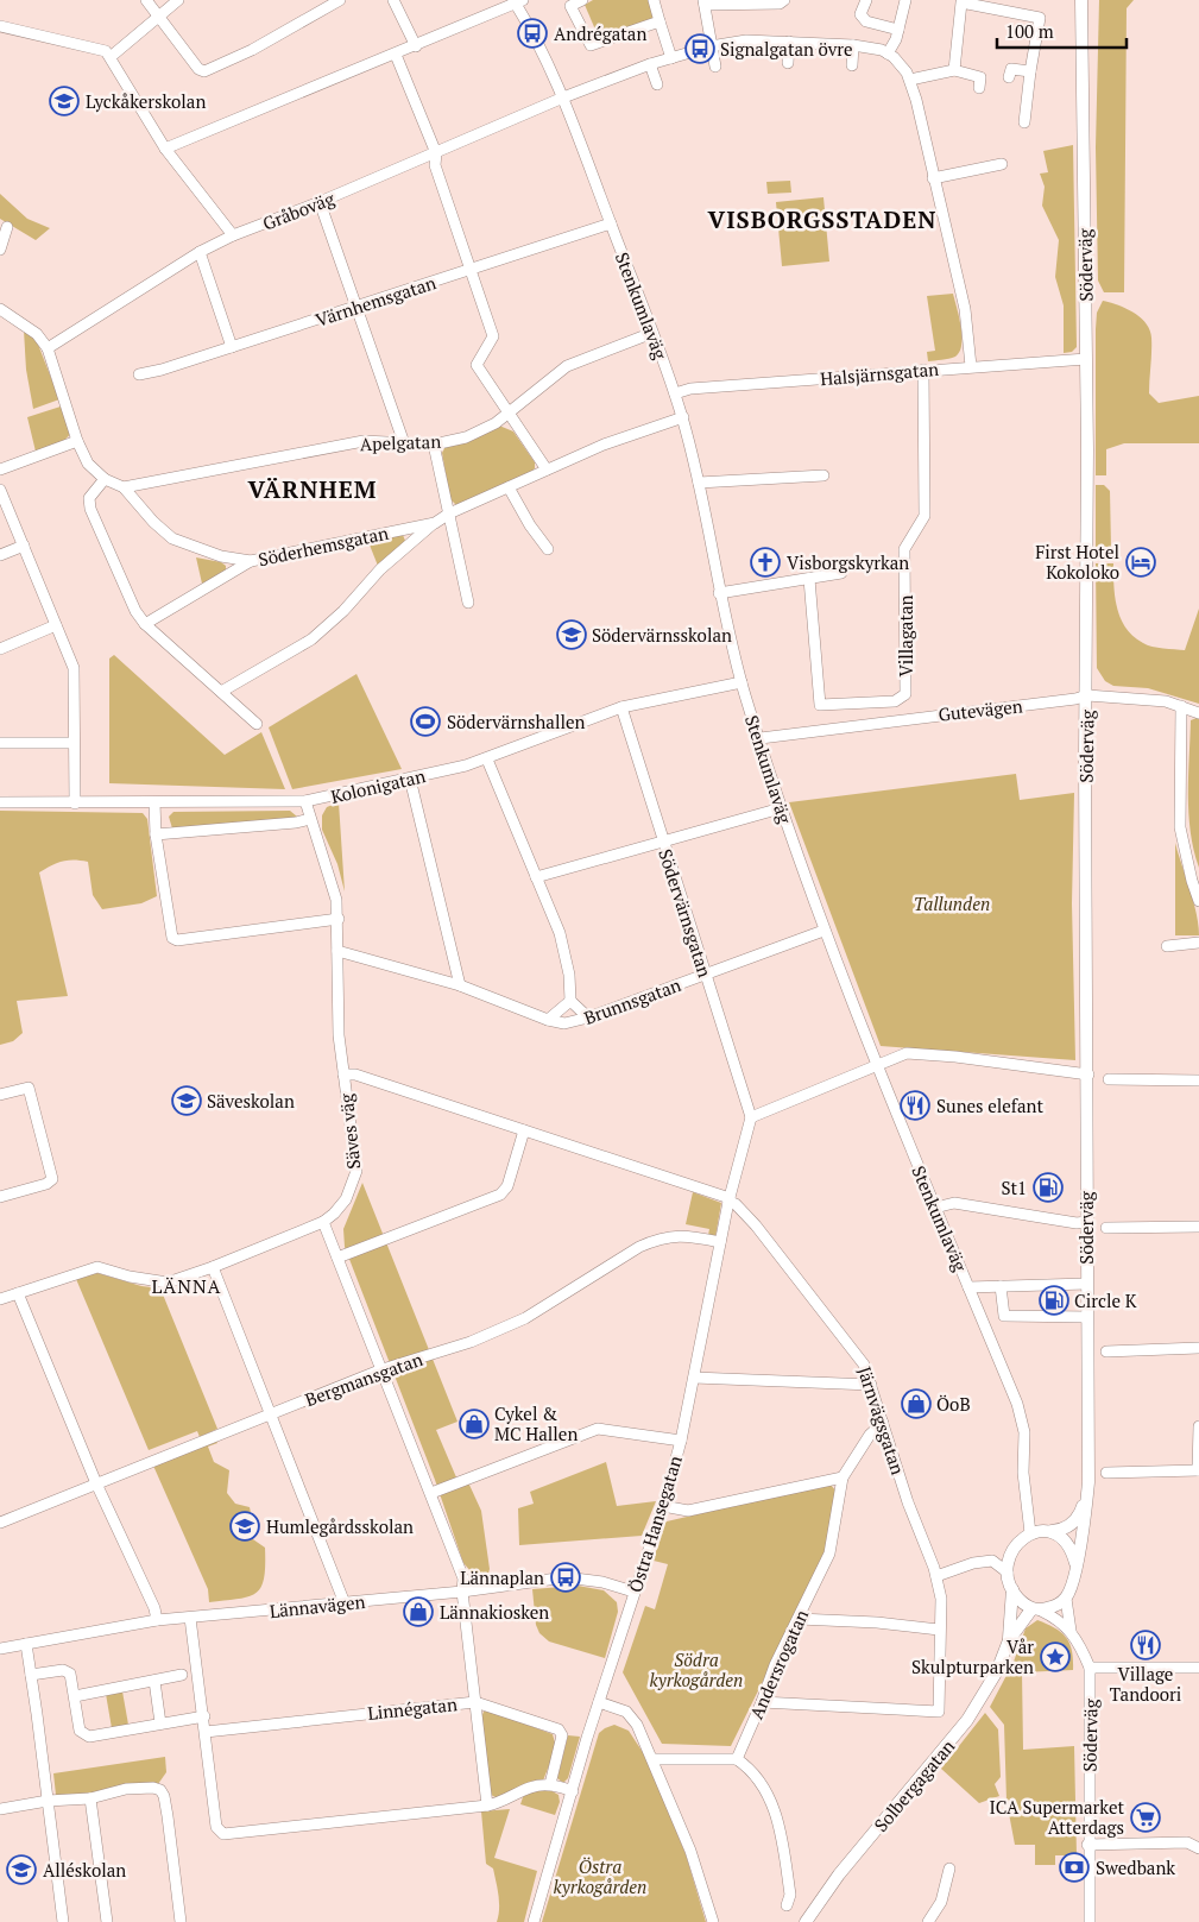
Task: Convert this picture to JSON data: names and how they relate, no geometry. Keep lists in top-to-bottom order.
{
  "streets": {
    "main road": ["Söderväg", "Solbergagatan"],
    "street": [
      "Gråboväg",
      "Värnhemsgatan",
      "Stenkumlaväg",
      "Halsjärnsgatan",
      "Apelgatan",
      "Söderhemsgatan",
      "Villagatan",
      "Gutevägen",
      "Kolonigatan",
      "Södervärnsgatan",
      "Brunnsgatan",
      "Säves väg",
      "Bergmansgatan",
      "Järnvägsgatan",
      "Östra Hansegatan",
      "Lännavägen",
      "Andersrogatan",
      "Linnégatan"
    ]
  },
  "crossings": [
    ["Gråboväg", "Stenkumlaväg"],
    ["Gråboväg", "Söderhemsgatan"],
    ["Söderväg", "Stenkumlaväg"],
    ["Söderväg", "Halsjärnsgatan"],
    ["Söderväg", "Gutevägen"],
    ["Söderväg", "Solbergagatan"],
    ["Värnhemsgatan", "Stenkumlaväg"],
    ["Stenkumlaväg", "Halsjärnsgatan"],
    ["Stenkumlaväg", "Apelgatan"],
    ["Stenkumlaväg", "Söderhemsgatan"],
    ["Stenkumlaväg", "Gutevägen"],
    ["Stenkumlaväg", "Kolonigatan"],
    ["Stenkumlaväg", "Brunnsgatan"],
    ["Stenkumlaväg", "Solbergagatan"],
    ["Halsjärnsgatan", "Villagatan"],
    ["Apelgatan", "Söderhemsgatan"],
    ["Kolonigatan", "Södervärnsgatan"],
    ["Kolonigatan", "Säves väg"],
    ["Södervärnsgatan", "Brunnsgatan"],
    ["Södervärnsgatan", "Östra Hansegatan"],
    ["Brunnsgatan", "Säves väg"],
    ["Säves väg", "Järnvägsgatan"],
    ["Bergmansgatan", "Östra Hansegatan"],
    ["Järnvägsgatan", "Östra Hansegatan"],
    ["Järnvägsgatan", "Andersrogatan"],
    ["Östra Hansegatan", "Lännavägen"]
  ],
  "districts": ["VISBORGSSTADEN", "VÄRNHEM", "LÄNNA"],
  "parks": ["Tallunden", "Södra kyrkogården", "Östra kyrkogården"],
  "places": {
    "bus stop": ["Andrégatan", "Signalgatan övre", "Lännaplan"],
    "school or university": [
      "Lyckåkerskolan",
      "Södervärnsskolan",
      "Säveskolan",
      "Humlegårdsskolan",
      "Alléskolan"
    ],
    "church": ["Visborgskyrkan"],
    "hotel": ["First Hotel Kokoloko"],
    "sports": ["Södervärnshallen"],
    "restaurant": ["Sunes elefant", "Village Tandoori"],
    "fuel station": ["St1", "Circle K"],
    "shop": ["ÖoB", "Cykel & MC Hallen", "Lännakiosken"],
    "place": ["Vår Skulpturparken"],
    "supermarket": ["ICA Supermarket Atterdags"],
    "bank": ["Swedbank"]
  },
  "scale_bar": "100 m"
}
